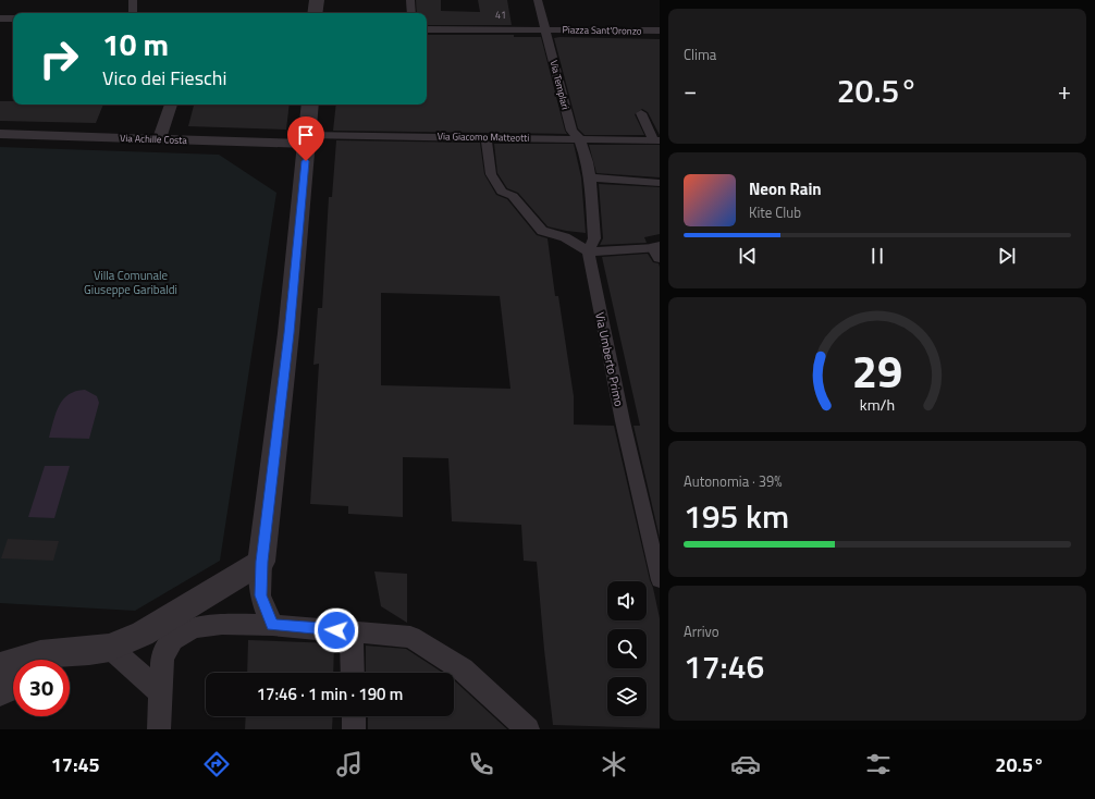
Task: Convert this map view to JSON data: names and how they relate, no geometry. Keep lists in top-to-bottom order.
{
  "streets": {
    "street": [
      "Piazza Sant'Oronzo",
      "Via Templari",
      "Via Giacomo Matteotti",
      "Via Achille Costa",
      "Via Umberto Primo"
    ]
  },
  "crossings": [
    ["Piazza Sant'Oronzo", "Via Templari"],
    ["Via Templari", "Via Giacomo Matteotti"],
    ["Via Templari", "Via Umberto Primo"],
    ["Via Giacomo Matteotti", "Via Achille Costa"],
    ["Via Giacomo Matteotti", "Via Umberto Primo"]
  ],
  "parks": ["Villa Comunale Giuseppe Garibaldi"],
  "house_numbers": ["41"],
  "page": {
    "tile": [
      "Clima",
      ["Autonomia · 39%", "195 km"],
      ["Arrivo", "17:46"]
    ],
    "turn": ["10 m", "Vico dei Fieschi"],
    "heat": ["−", "20.5°", "+"],
    "song": ["Neon Rain", "Kite Club"],
    "limit": "30",
    "trip": "17:46 · 1 min · 190 m",
    "tabs": ["17:45", "20.5°"],
    "gauge": ["29", "km/h"]
  }
}
